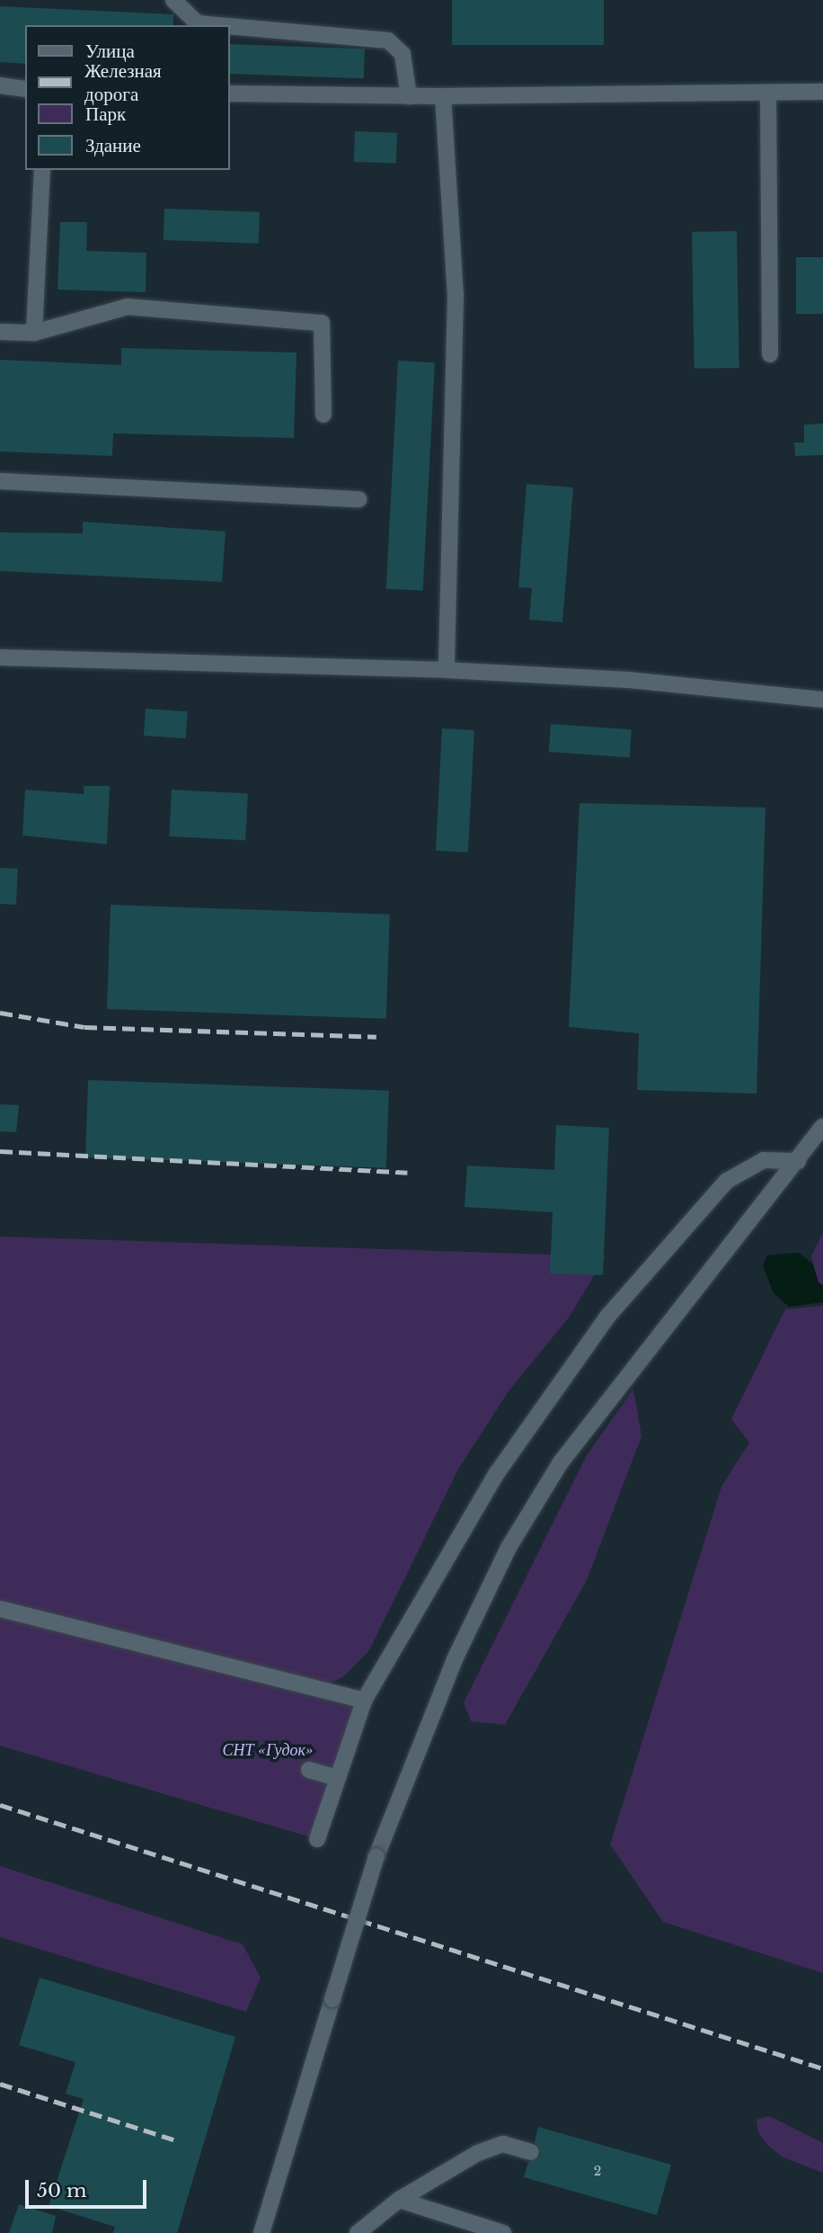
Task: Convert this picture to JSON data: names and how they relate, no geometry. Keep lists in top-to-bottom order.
{
  "parks": ["СНТ «Гудок»"],
  "house_numbers": ["2"],
  "legend": [
    "Улица",
    "Железная дорога",
    "Парк",
    "Здание"
  ],
  "scale_bar": "50 m"
}
